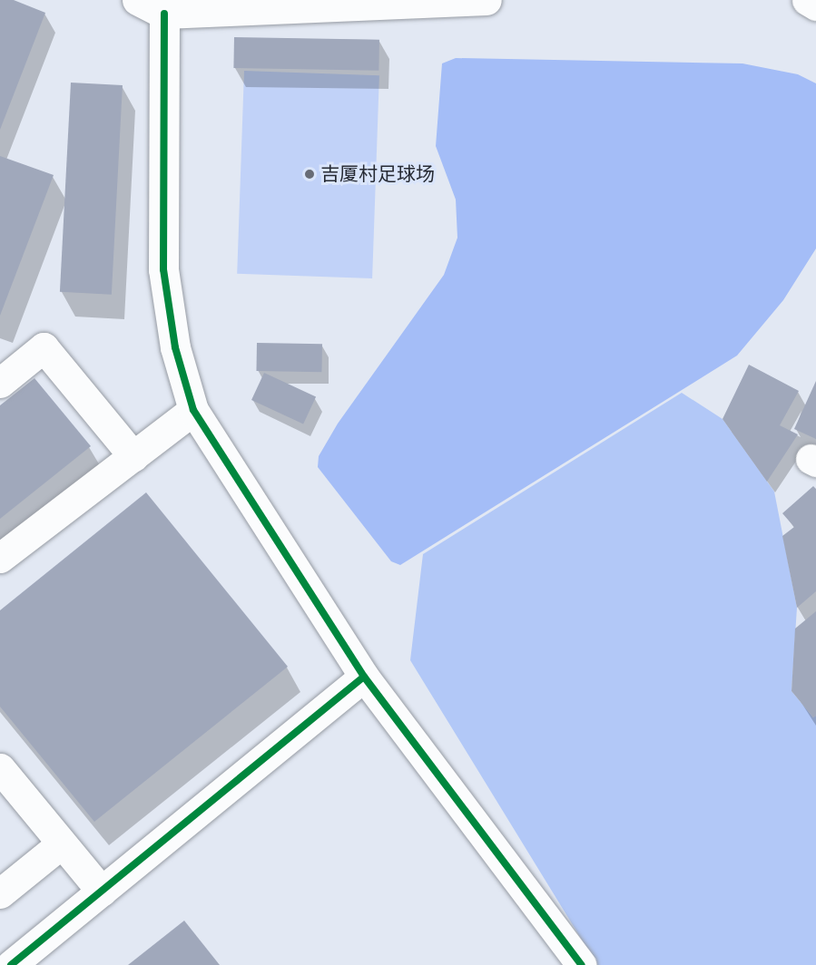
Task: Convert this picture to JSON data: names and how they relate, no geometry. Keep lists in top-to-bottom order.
{
  "places": ["吉厦村足球场"]
}
